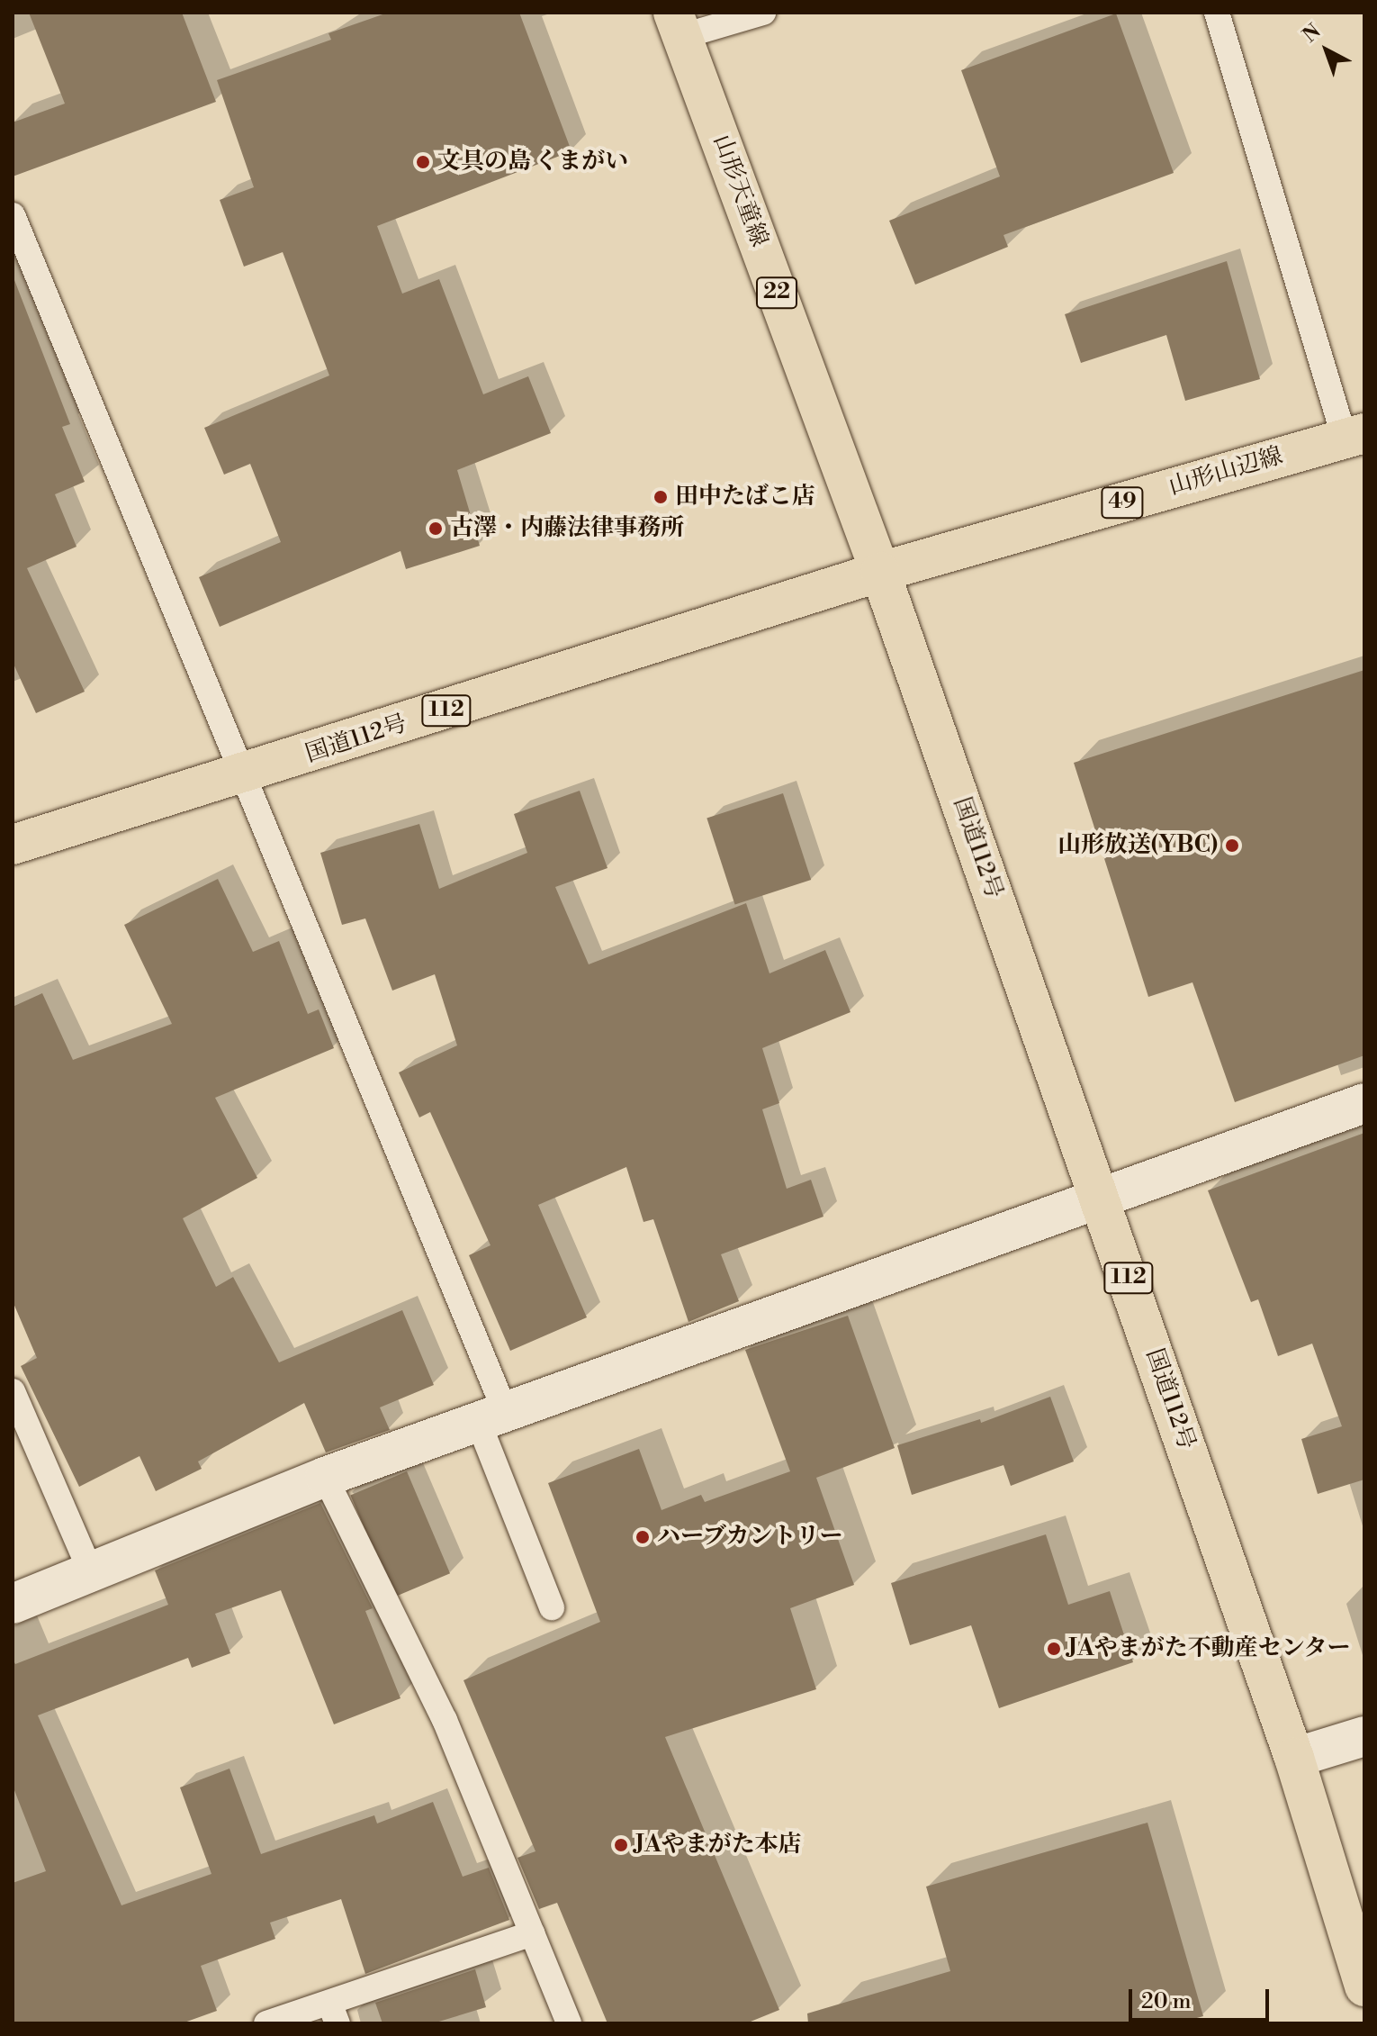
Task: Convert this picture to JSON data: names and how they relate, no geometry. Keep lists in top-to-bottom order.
{
  "streets": {
    "main road": [
      "山形天童線",
      "22",
      "山形山辺線",
      "49",
      "112",
      "国道112号"
    ]
  },
  "crossings": [
    ["山形天童線", "山形山辺線"],
    ["山形天童線", "国道112号"],
    ["山形山辺線", "国道112号"]
  ],
  "places": [
    "文具の島 くまがい",
    "田中たばこ店",
    "古澤・内藤法律事務所",
    "山形放送(YBC)",
    "ハーブカントリー",
    "JAやまがた不動産センター",
    "JAやまがた本店"
  ],
  "scale_bar": "20 m",
  "north": "top left"
}
